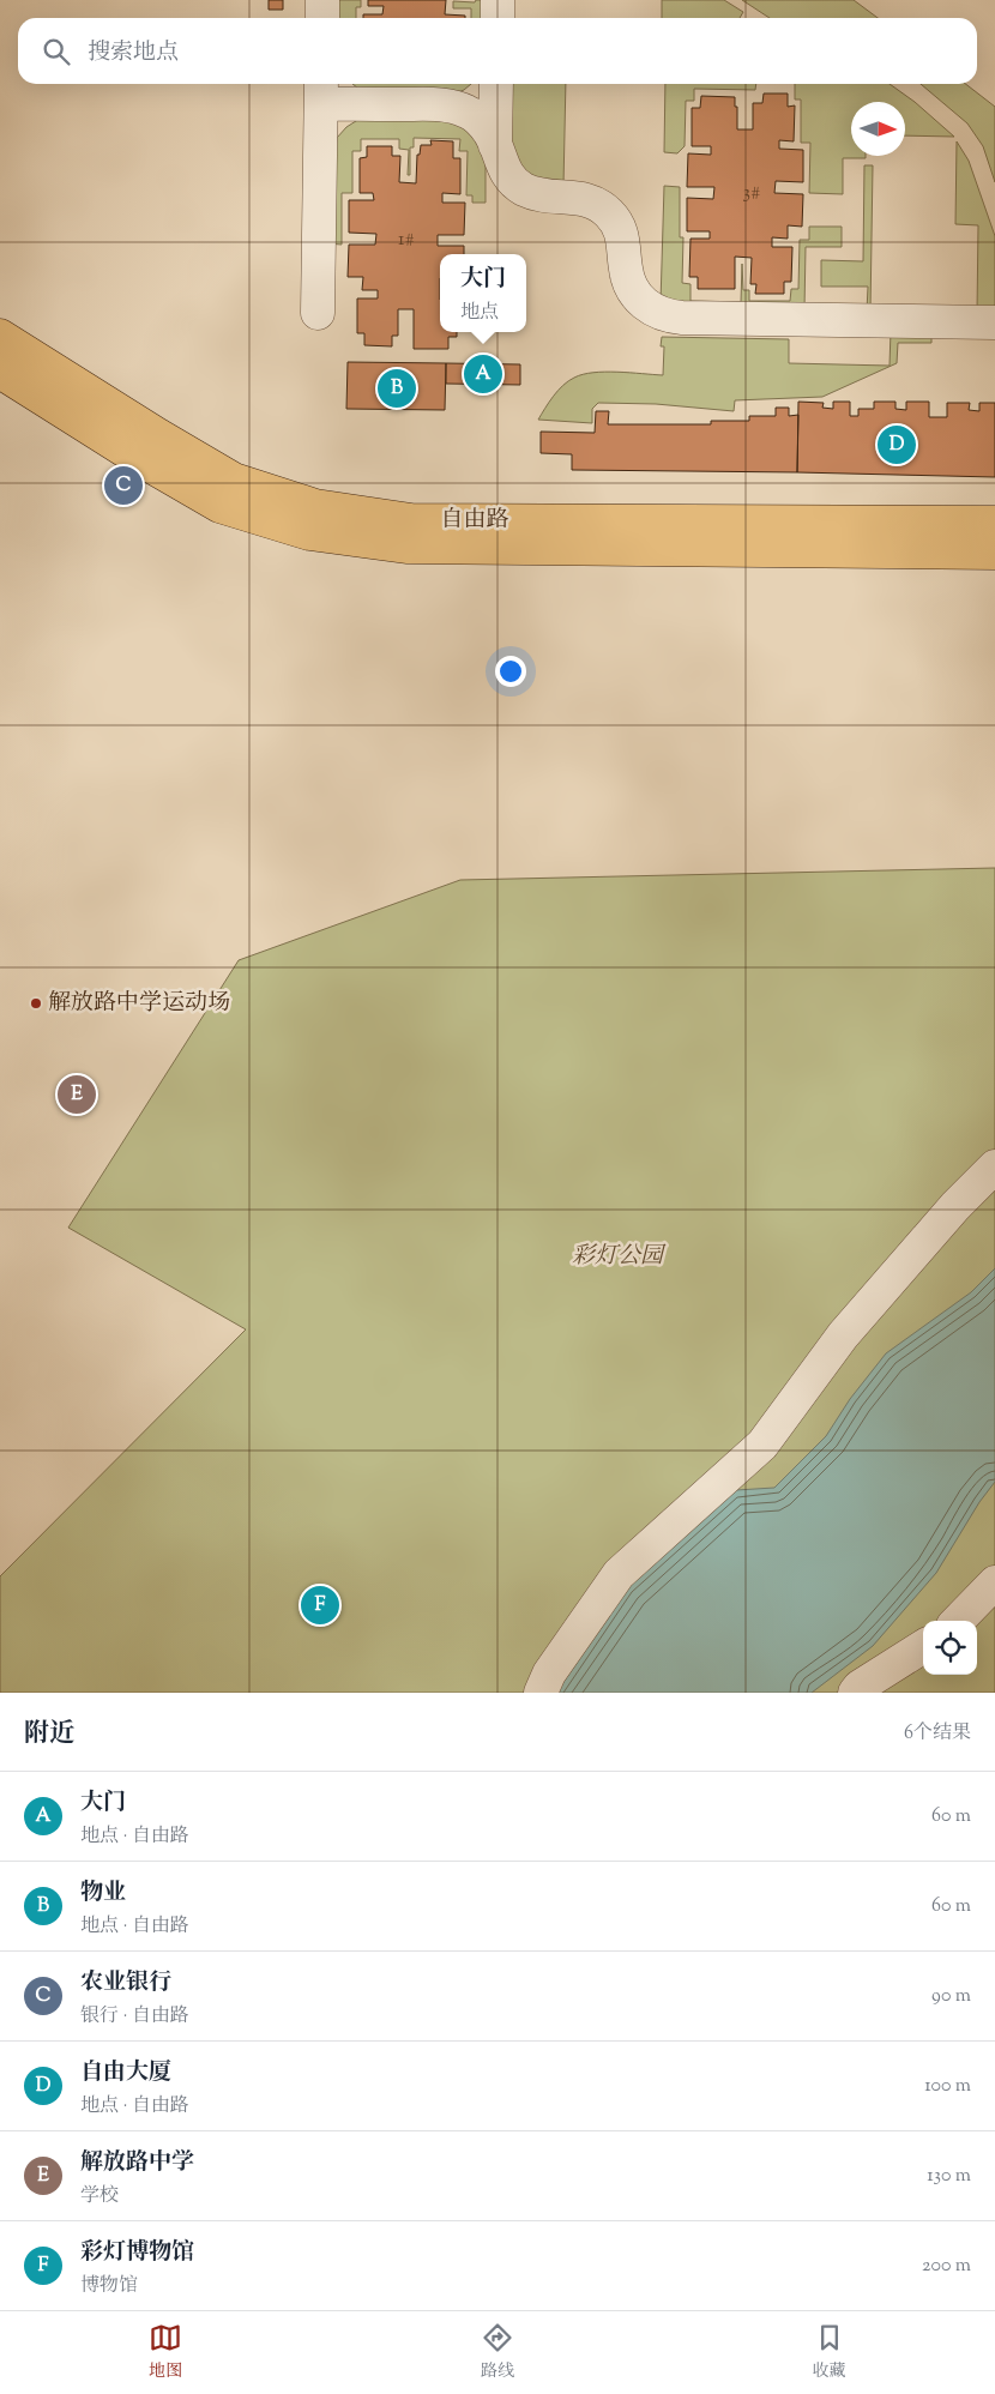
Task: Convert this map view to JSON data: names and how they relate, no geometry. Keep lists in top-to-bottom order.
{
  "streets": {
    "main road": ["自由路"]
  },
  "parks": ["彩灯公园"],
  "places": ["解放路中学运动场"],
  "house_numbers": ["3#", "1#"],
  "north": "right",
  "page": {
    "search": "搜索地点",
    "popup": ["大门", "地点"],
    "pins": [
      "A",
      "B",
      "D",
      "C",
      "E",
      "F"
    ],
    "heading": ["附近", "6个结果"],
    "list": [
      {
        "mark": "A",
        "name": "大门",
        "note": "地点 · 自由路",
        "value": "60 m"
      },
      {
        "mark": "B",
        "name": "物业",
        "note": "地点 · 自由路",
        "value": "60 m"
      },
      {
        "mark": "C",
        "name": "农业银行",
        "note": "银行 · 自由路",
        "value": "90 m"
      },
      {
        "mark": "D",
        "name": "自由大厦",
        "note": "地点 · 自由路",
        "value": "100 m"
      },
      {
        "mark": "E",
        "name": "解放路中学",
        "note": "学校",
        "value": "130 m"
      },
      {
        "mark": "F",
        "name": "彩灯博物馆",
        "note": "博物馆",
        "value": "200 m"
      }
    ],
    "nav": ["地图", "路线", "收藏"]
  }
}
